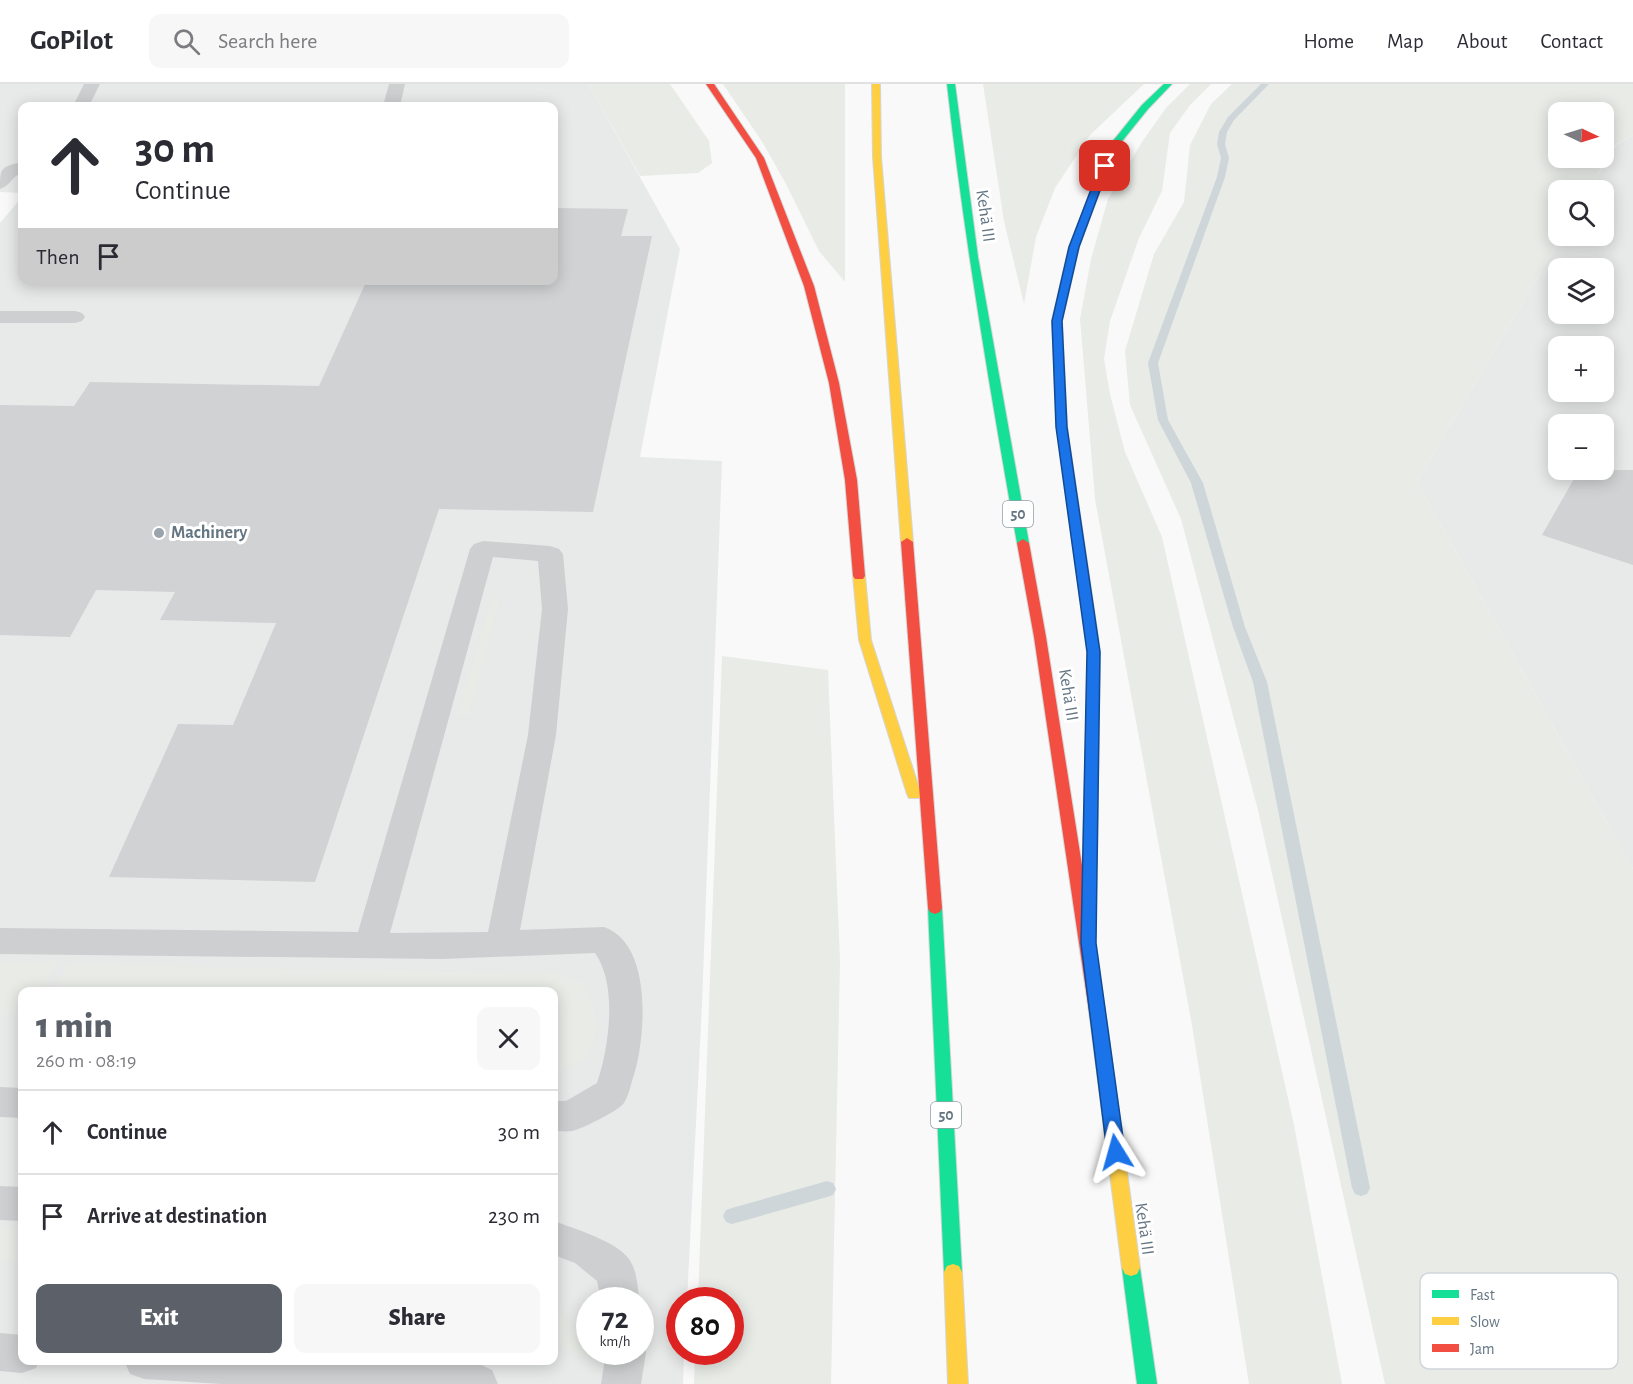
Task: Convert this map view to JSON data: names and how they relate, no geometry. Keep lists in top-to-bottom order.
{
  "streets": {
    "highway": ["Kehä III", "50"]
  },
  "places": ["Machinery"],
  "legend": ["Fast", "Slow", "Jam"],
  "north": "right",
  "page": {
    "header": "GoPilot",
    "search": "Search here",
    "nav": [
      "Home",
      "Map",
      "About",
      "Contact"
    ],
    "map_buttons": ["+", "−"],
    "turn": ["30 m", "Continue"],
    "then": "Then",
    "heading": ["1 min", "260 m · 08:19"],
    "list": [
      {
        "name": "Continue",
        "value": "30 m"
      },
      {
        "name": "Arrive at destination",
        "value": "230 m"
      }
    ],
    "buttons": ["Exit", "Share"],
    "speed": "72 km/h",
    "limit": "80"
  }
}
